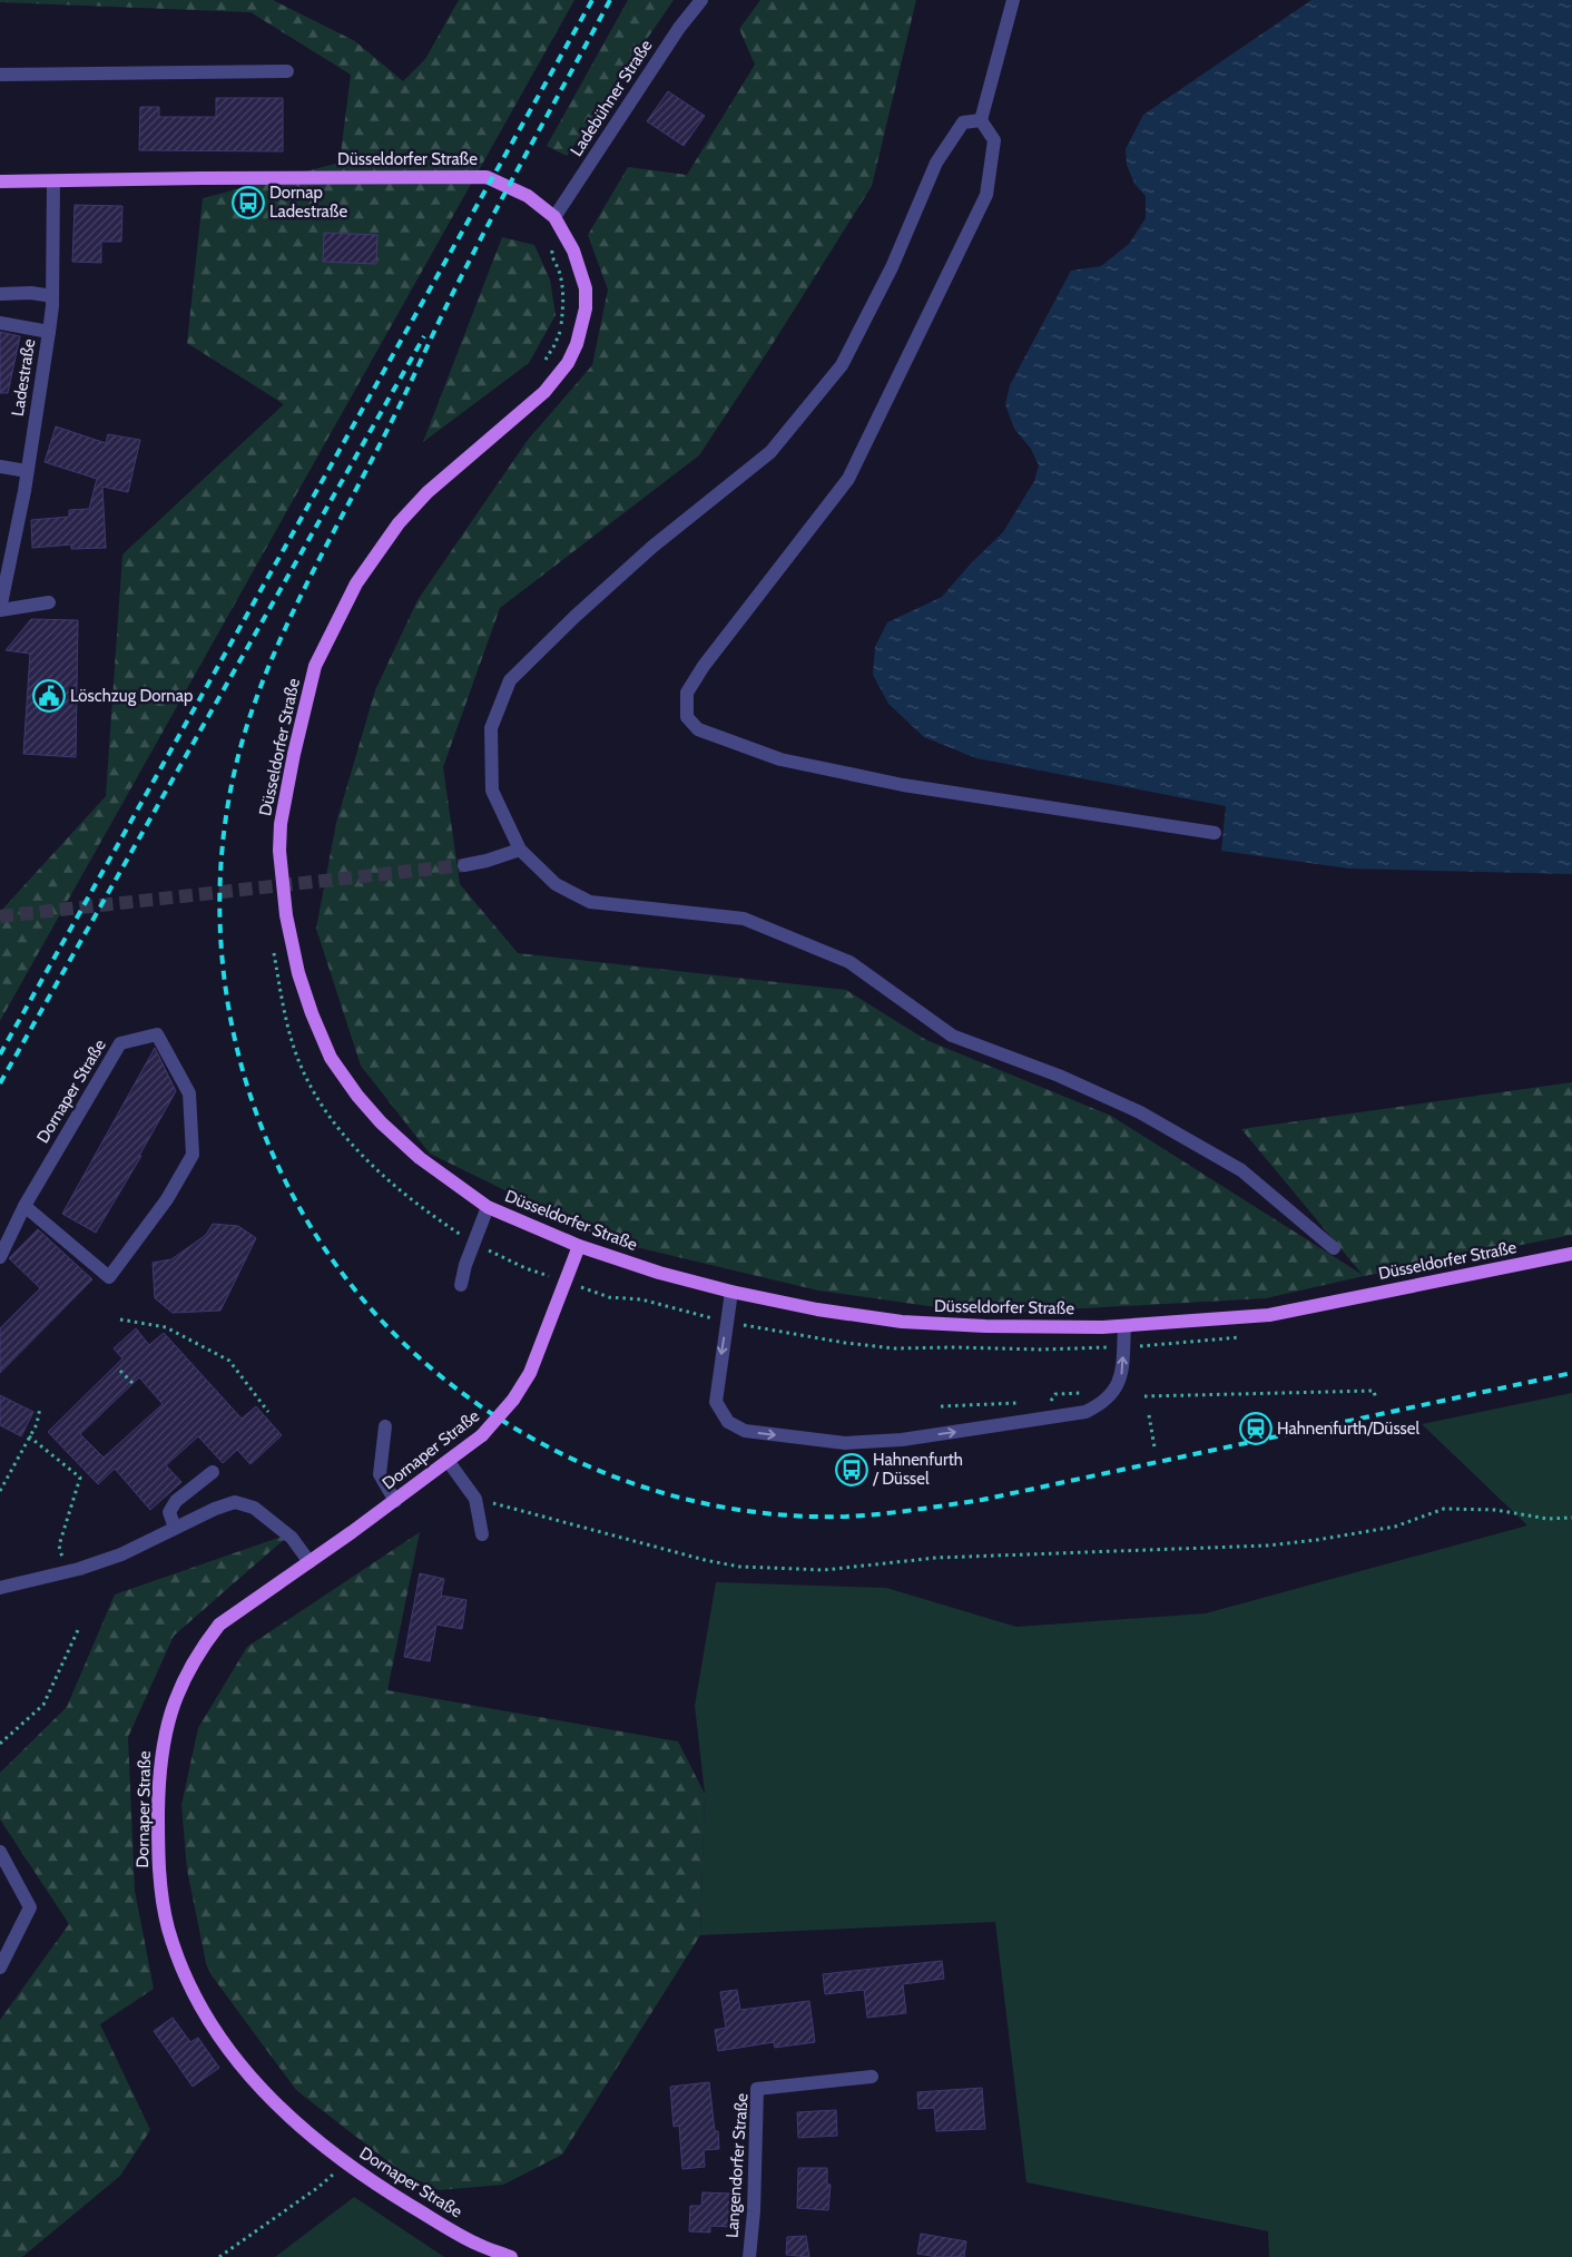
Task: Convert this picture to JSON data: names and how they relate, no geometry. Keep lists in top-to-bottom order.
{
  "streets": {
    "main road": ["Düsseldorfer Straße", "Dornaper Straße"],
    "street": ["Ladebühner Straße", "Ladestraße", "Langendorfer Straße"]
  },
  "crossings": [
    ["Ladebühner Straße", "Düsseldorfer Straße"],
    ["Düsseldorfer Straße", "Ladestraße"],
    ["Düsseldorfer Straße", "Dornaper Straße"]
  ],
  "places": {
    "bus stop": ["Dornap Ladestraße", "Hahnenfurth / Düssel"],
    "public building": ["Löschzug Dornap"],
    "station": ["Hahnenfurth/Düssel"]
  }
}
